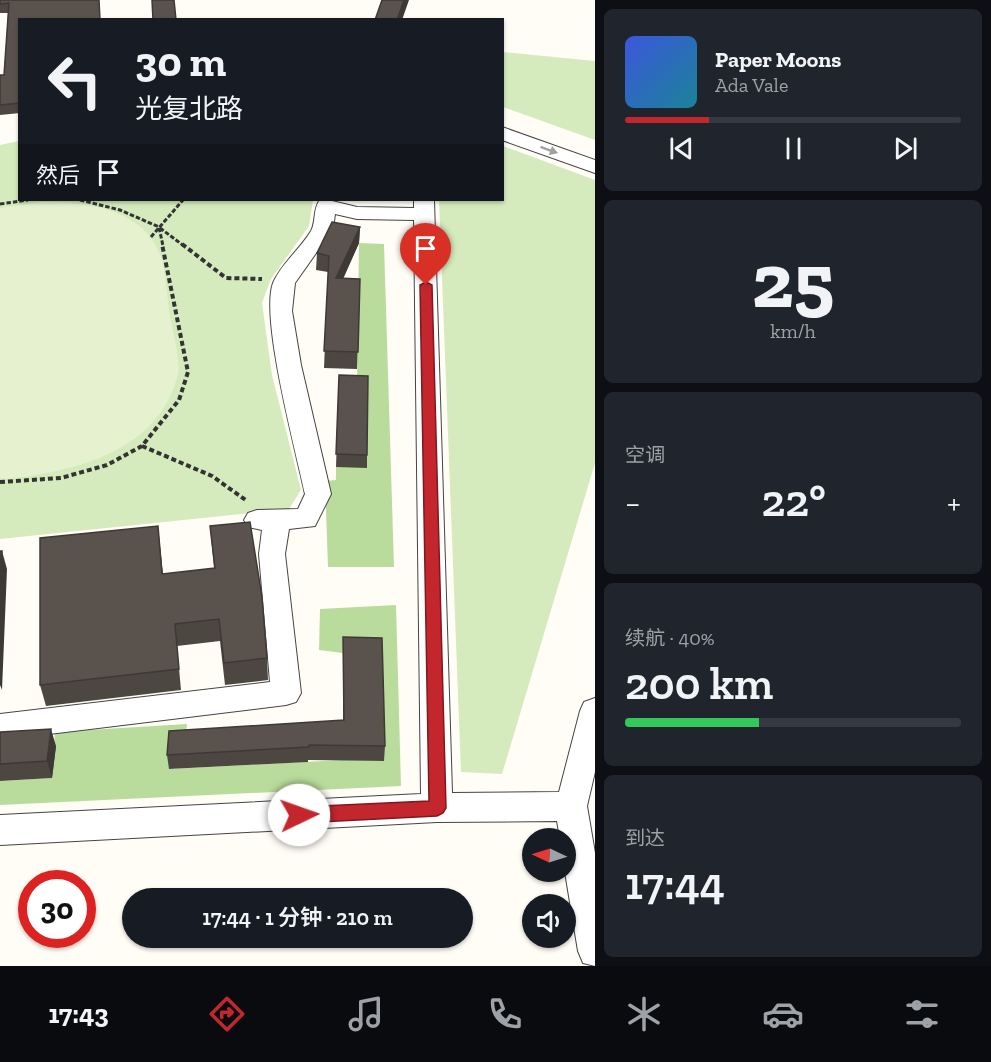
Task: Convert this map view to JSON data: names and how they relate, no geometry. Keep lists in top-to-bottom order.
{
  "north": "left",
  "page": {
    "turn": ["30 m", "光复北路"],
    "song": ["Paper Moons", "Ada Vale"],
    "then": "然后",
    "tile": [
      ["25", "km/h"],
      "空调",
      ["续航 · 40%", "200 km"],
      ["到达", "17:44"]
    ],
    "heat": ["−", "22°", "+"],
    "limit": "30",
    "trip": "17:44 · 1 分钟 · 210 m",
    "tabs": "17:43"
  }
}
